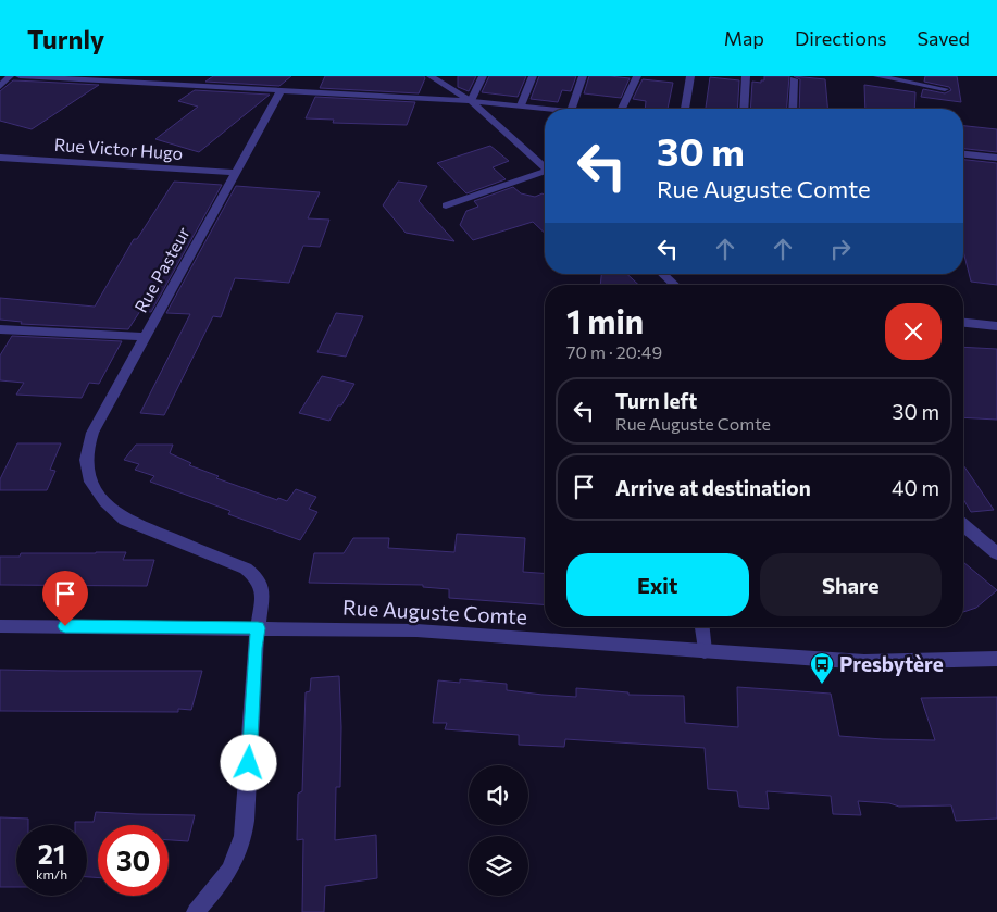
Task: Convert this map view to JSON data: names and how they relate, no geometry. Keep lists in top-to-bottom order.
{
  "streets": {
    "street": ["Rue Victor Hugo", "Rue Pasteur", "Rue Auguste Comte"]
  },
  "crossings": [
    ["Rue Victor Hugo", "Rue Pasteur"]
  ],
  "places": {
    "bus stop": ["Presbytère"]
  },
  "page": {
    "header": "Turnly",
    "nav": ["Map", "Directions", "Saved"],
    "turn": ["30 m", "Rue Auguste Comte"],
    "heading": ["1 min", "70 m · 20:49"],
    "list": [
      {
        "name": "Turn left",
        "note": "Rue Auguste Comte",
        "value": "30 m"
      },
      {
        "name": "Arrive at destination",
        "value": "40 m"
      }
    ],
    "buttons": ["Exit", "Share"],
    "speed": "21 km/h",
    "limit": "30"
  }
}
